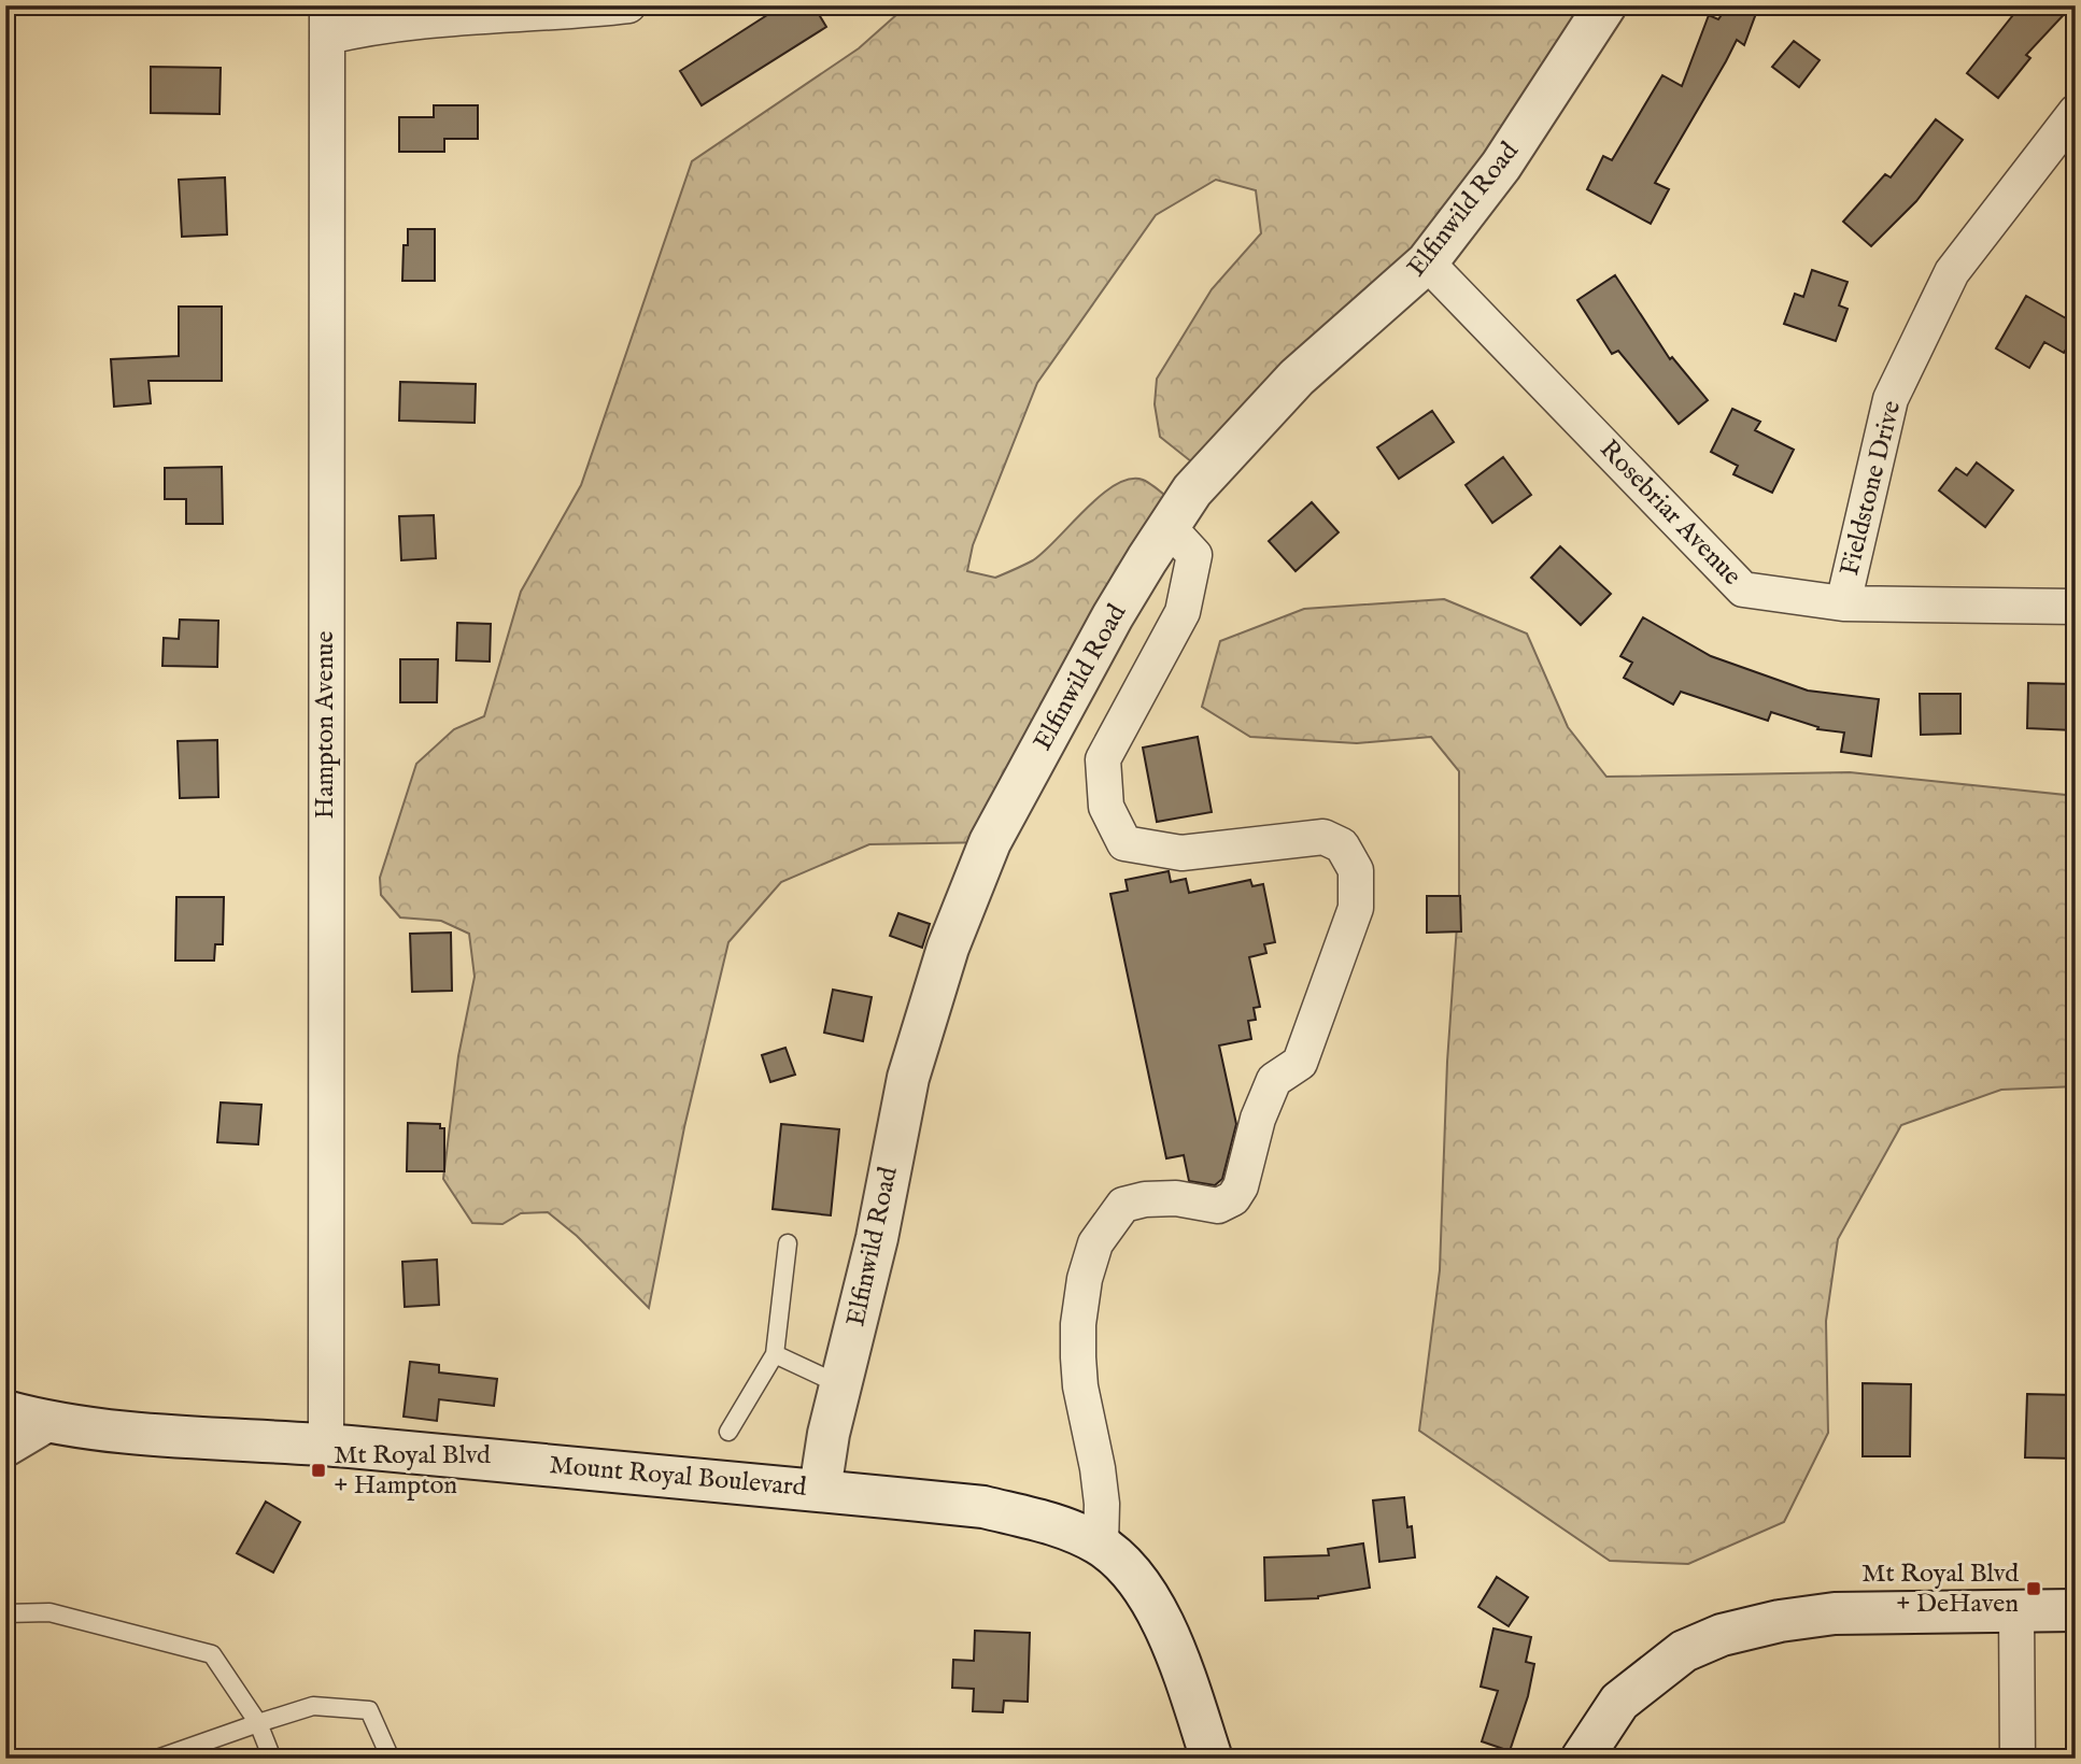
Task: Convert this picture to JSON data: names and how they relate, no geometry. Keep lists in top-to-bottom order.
{
  "streets": {
    "main road": ["Elfinwild Road", "Mount Royal Boulevard"],
    "street": ["Fieldstone Drive", "Rosebriar Avenue", "Hampton Avenue"]
  },
  "crossings": [
    ["Elfinwild Road", "Rosebriar Avenue"],
    ["Elfinwild Road", "Mount Royal Boulevard"],
    ["Fieldstone Drive", "Rosebriar Avenue"],
    ["Hampton Avenue", "Mount Royal Boulevard"]
  ],
  "places": {
    "transit": ["Mt Royal Blvd + Hampton", "Mt Royal Blvd + DeHaven"]
  }
}
